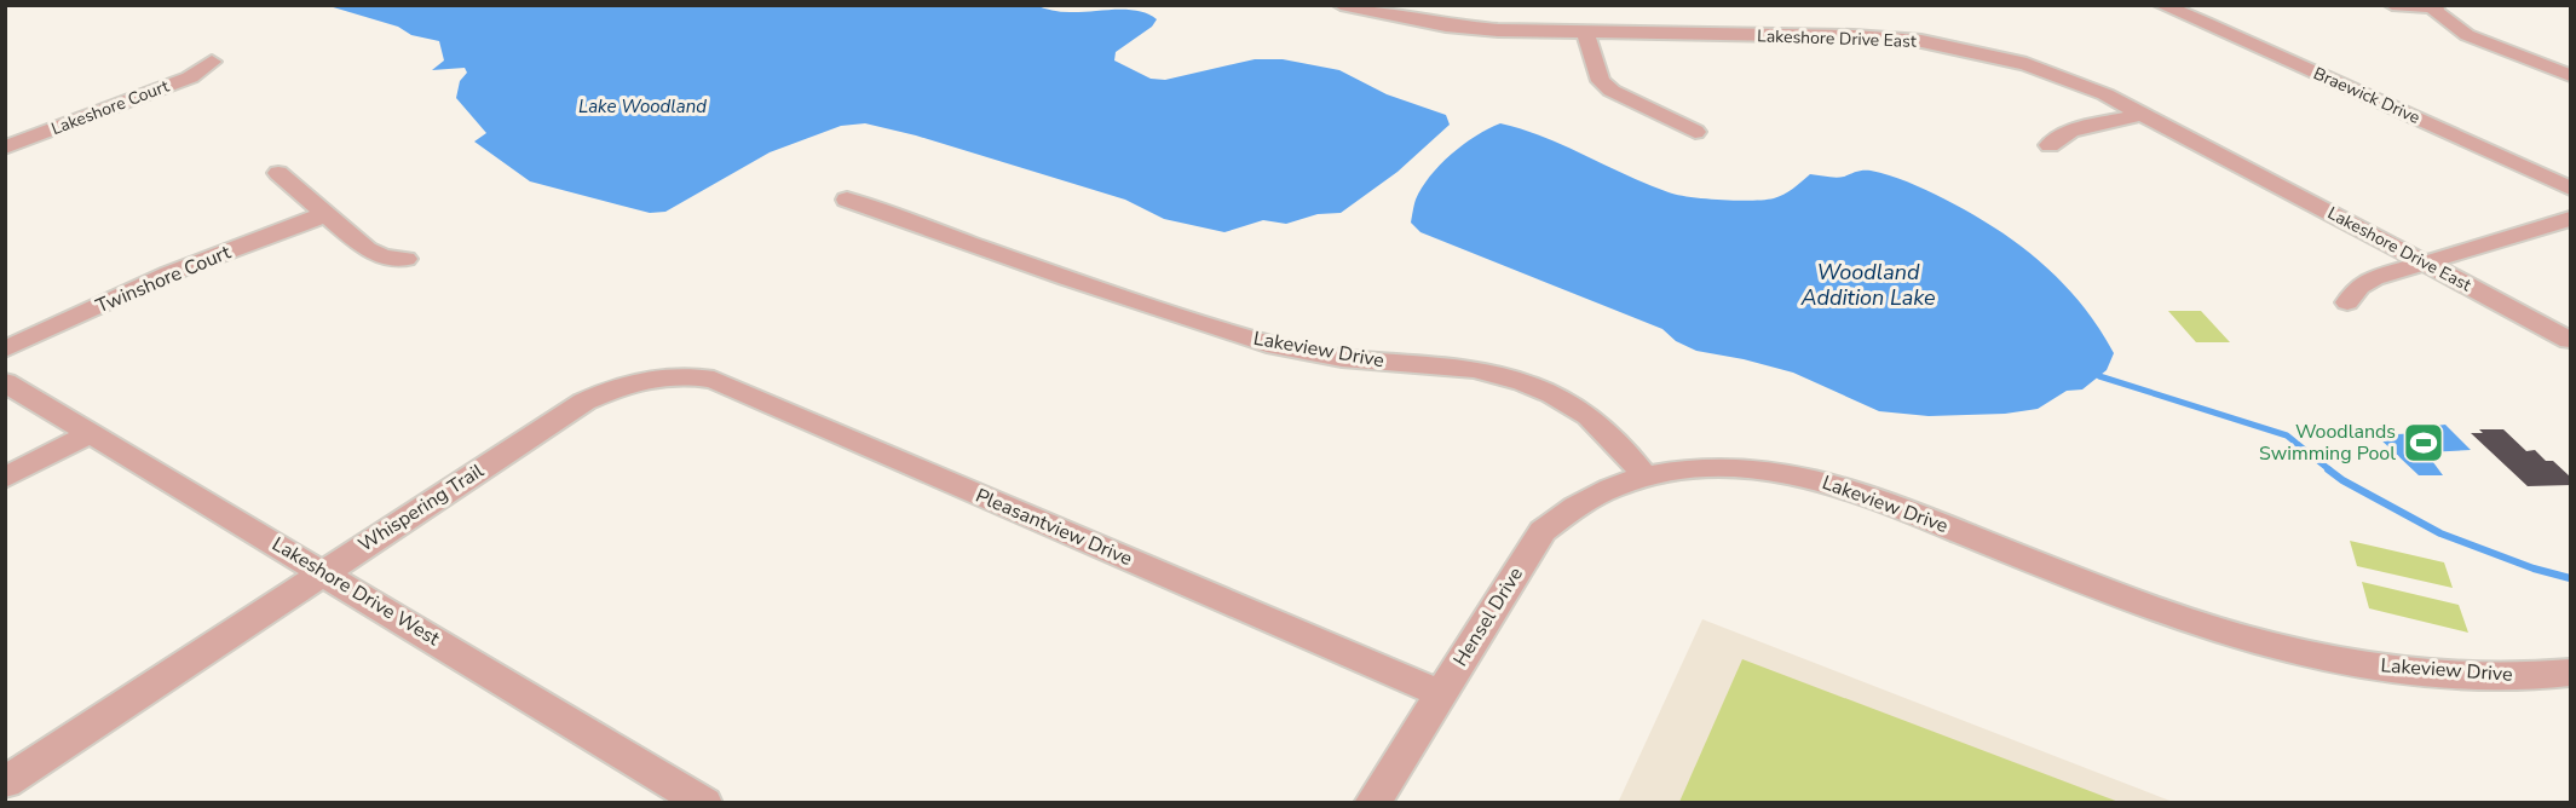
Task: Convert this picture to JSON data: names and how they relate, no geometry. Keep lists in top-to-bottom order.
{
  "streets": {
    "street": [
      "Lakeshore Drive East",
      "Braewick Drive",
      "Lakeshore Court",
      "Twinshore Court",
      "Lakeview Drive",
      "Whispering Trail",
      "Pleasantview Drive",
      "Lakeshore Drive West",
      "Hensel Drive"
    ]
  },
  "crossings": [
    ["Lakeview Drive", "Hensel Drive"],
    ["Whispering Trail", "Pleasantview Drive"],
    ["Whispering Trail", "Lakeshore Drive West"],
    ["Pleasantview Drive", "Hensel Drive"]
  ],
  "water": ["Lake Woodland", "Woodland Addition Lake"],
  "places": {
    "sports": ["Woodlands Swimming Pool"]
  }
}
